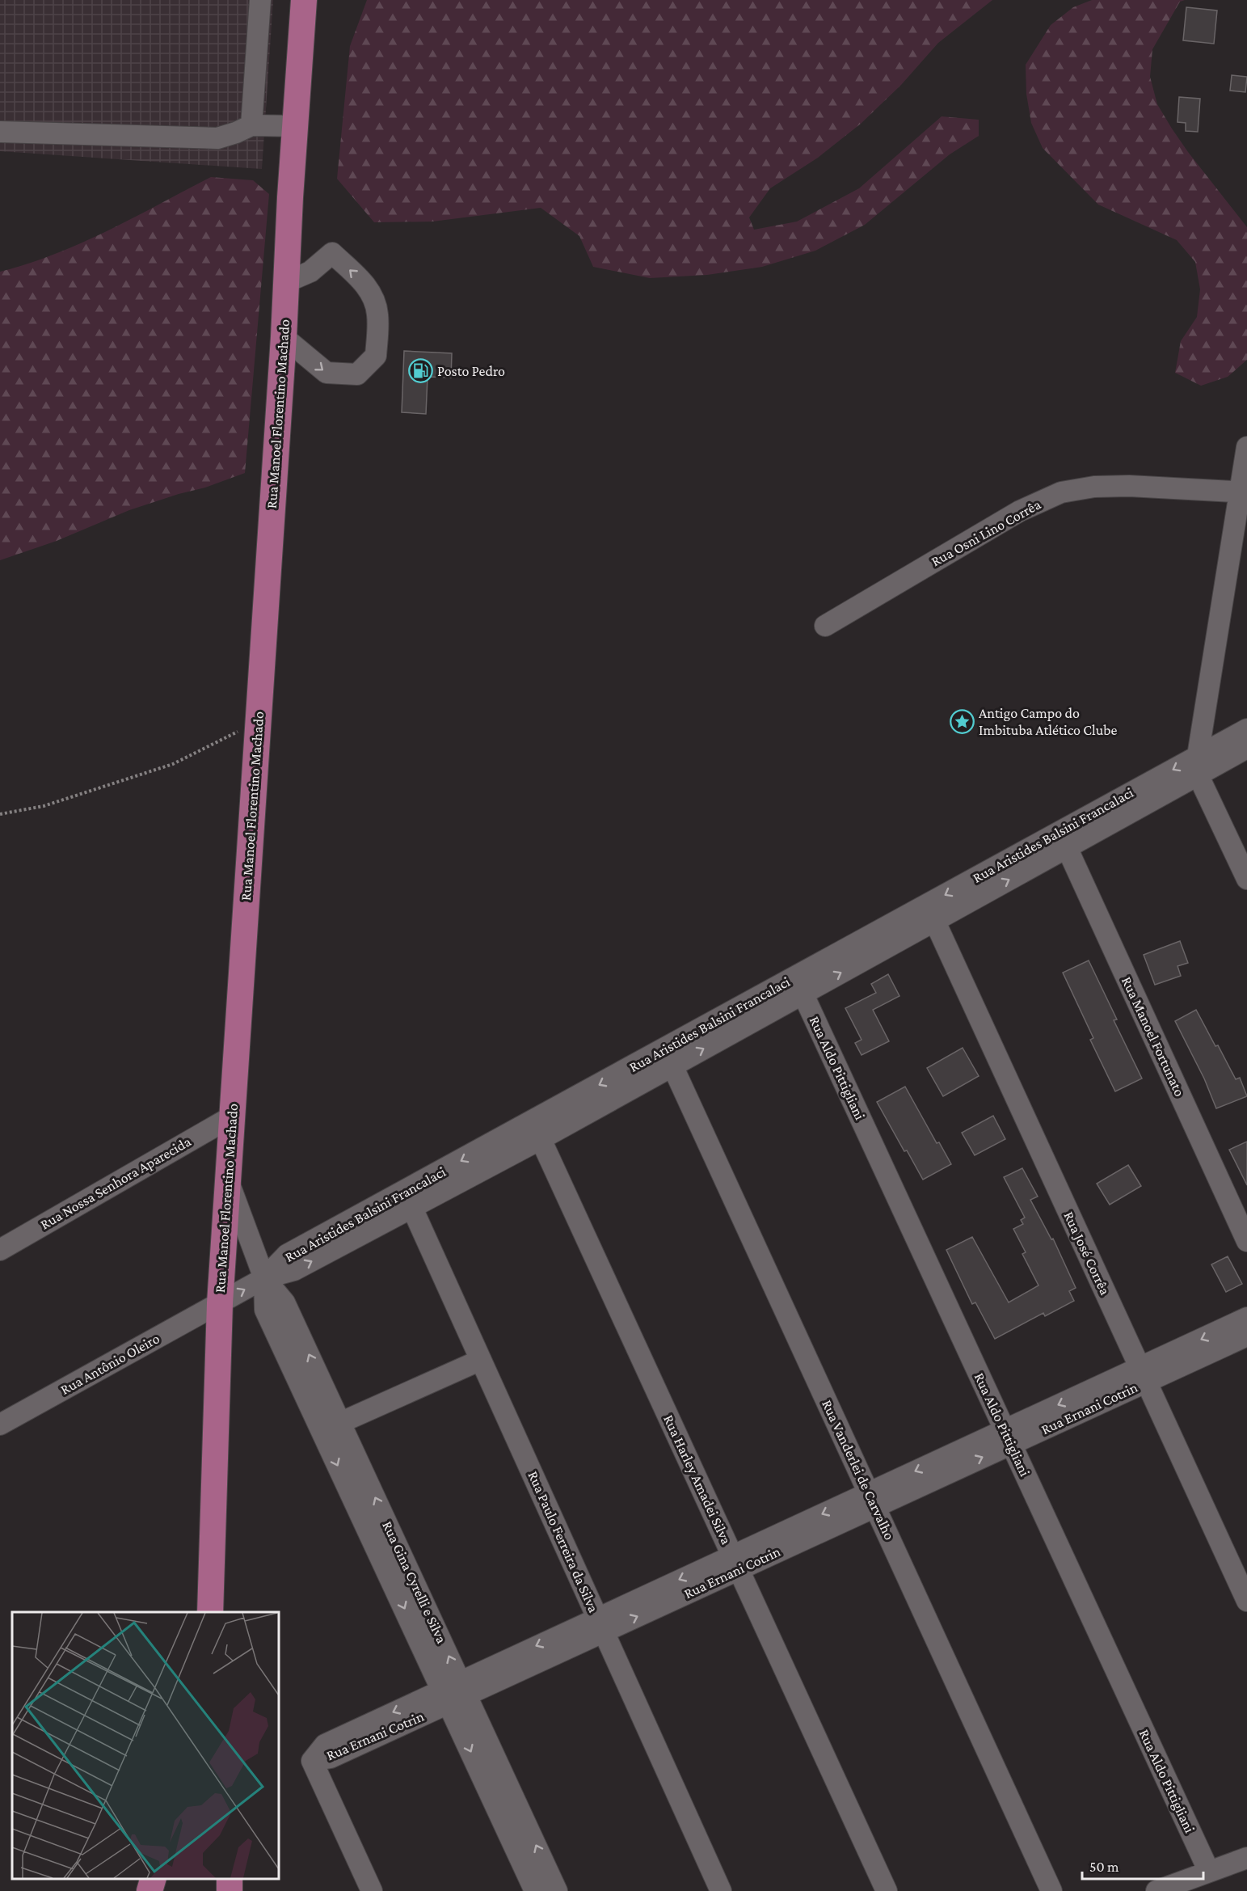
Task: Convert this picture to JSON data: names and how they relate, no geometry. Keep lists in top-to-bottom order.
{
  "streets": {
    "main road": ["Rua Manoel Florentino Machado"],
    "street": [
      "Rua Osni Lino Corrêa",
      "Rua Aristides Balsini Francalaci",
      "Rua Manoel Fortunato",
      "Rua Aldo Pittigliani",
      "Rua Nossa Senhora Aparecida",
      "Rua José Corrêa",
      "Rua Antônio Oleiro",
      "Rua Ernani Cotrin",
      "Rua Vanderlei de Carvalho",
      "Rua Harley Amadei Silva",
      "Rua Paulo Ferreira da Silva",
      "Rua Gina Cyrelli e Silva"
    ]
  },
  "crossings": [
    ["Rua Manoel Florentino Machado", "Rua Aristides Balsini Francalaci"],
    ["Rua Manoel Florentino Machado", "Rua Nossa Senhora Aparecida"],
    ["Rua Manoel Florentino Machado", "Rua Antônio Oleiro"],
    ["Rua Manoel Florentino Machado", "Rua Gina Cyrelli e Silva"],
    ["Rua Aristides Balsini Francalaci", "Rua Manoel Fortunato"],
    ["Rua Aristides Balsini Francalaci", "Rua Aldo Pittigliani"],
    ["Rua Aristides Balsini Francalaci", "Rua José Corrêa"],
    ["Rua Aristides Balsini Francalaci", "Rua Antônio Oleiro"],
    ["Rua Aristides Balsini Francalaci", "Rua Vanderlei de Carvalho"],
    ["Rua Aristides Balsini Francalaci", "Rua Harley Amadei Silva"],
    ["Rua Aristides Balsini Francalaci", "Rua Paulo Ferreira da Silva"],
    ["Rua Aristides Balsini Francalaci", "Rua Gina Cyrelli e Silva"],
    ["Rua Aldo Pittigliani", "Rua Ernani Cotrin"],
    ["Rua José Corrêa", "Rua Ernani Cotrin"],
    ["Rua Ernani Cotrin", "Rua Vanderlei de Carvalho"],
    ["Rua Ernani Cotrin", "Rua Harley Amadei Silva"],
    ["Rua Ernani Cotrin", "Rua Paulo Ferreira da Silva"],
    ["Rua Ernani Cotrin", "Rua Gina Cyrelli e Silva"]
  ],
  "places": {
    "fuel station": ["Posto Pedro"],
    "place": ["Antigo Campo do Imbituba Atlético Clube"]
  },
  "scale_bar": "50 m"
}
